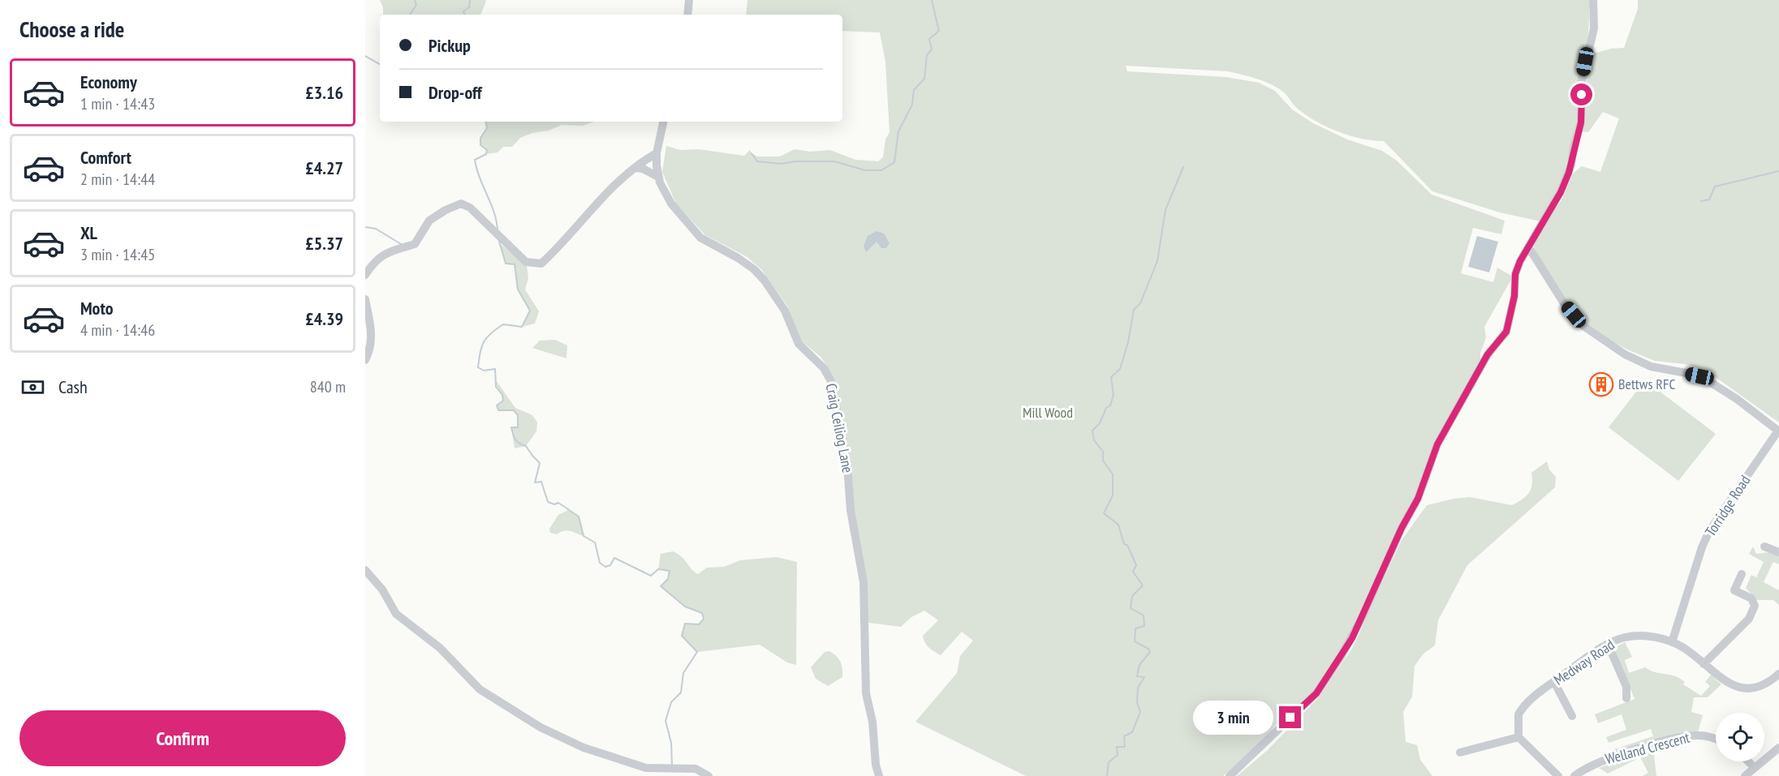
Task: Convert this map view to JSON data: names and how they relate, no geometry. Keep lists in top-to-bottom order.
{
  "streets": {
    "street": [
      "Craig Ceiliog Lane",
      "Torridge Road",
      "Medway Road",
      "Welland Crescent"
    ]
  },
  "crossings": [
    ["Torridge Road", "Medway Road"]
  ],
  "parks": ["Mill Wood"],
  "places": {
    "building": ["Bettws RFC"]
  },
  "page": {
    "heading": "Choose a ride",
    "banner": ["Pickup", "Drop-off"],
    "list": [
      {
        "name": "Economy",
        "note": "1 min · 14:43",
        "value": "£3.16"
      },
      {
        "name": "Comfort",
        "note": "2 min · 14:44",
        "value": "£4.27"
      },
      {
        "name": "XL",
        "note": "3 min · 14:45",
        "value": "£5.37"
      },
      {
        "name": "Moto",
        "note": "4 min · 14:46",
        "value": "£4.39"
      }
    ],
    "pay": ["Cash", "840 m"],
    "buttons": "Confirm",
    "bubble": "3 min"
  }
}
